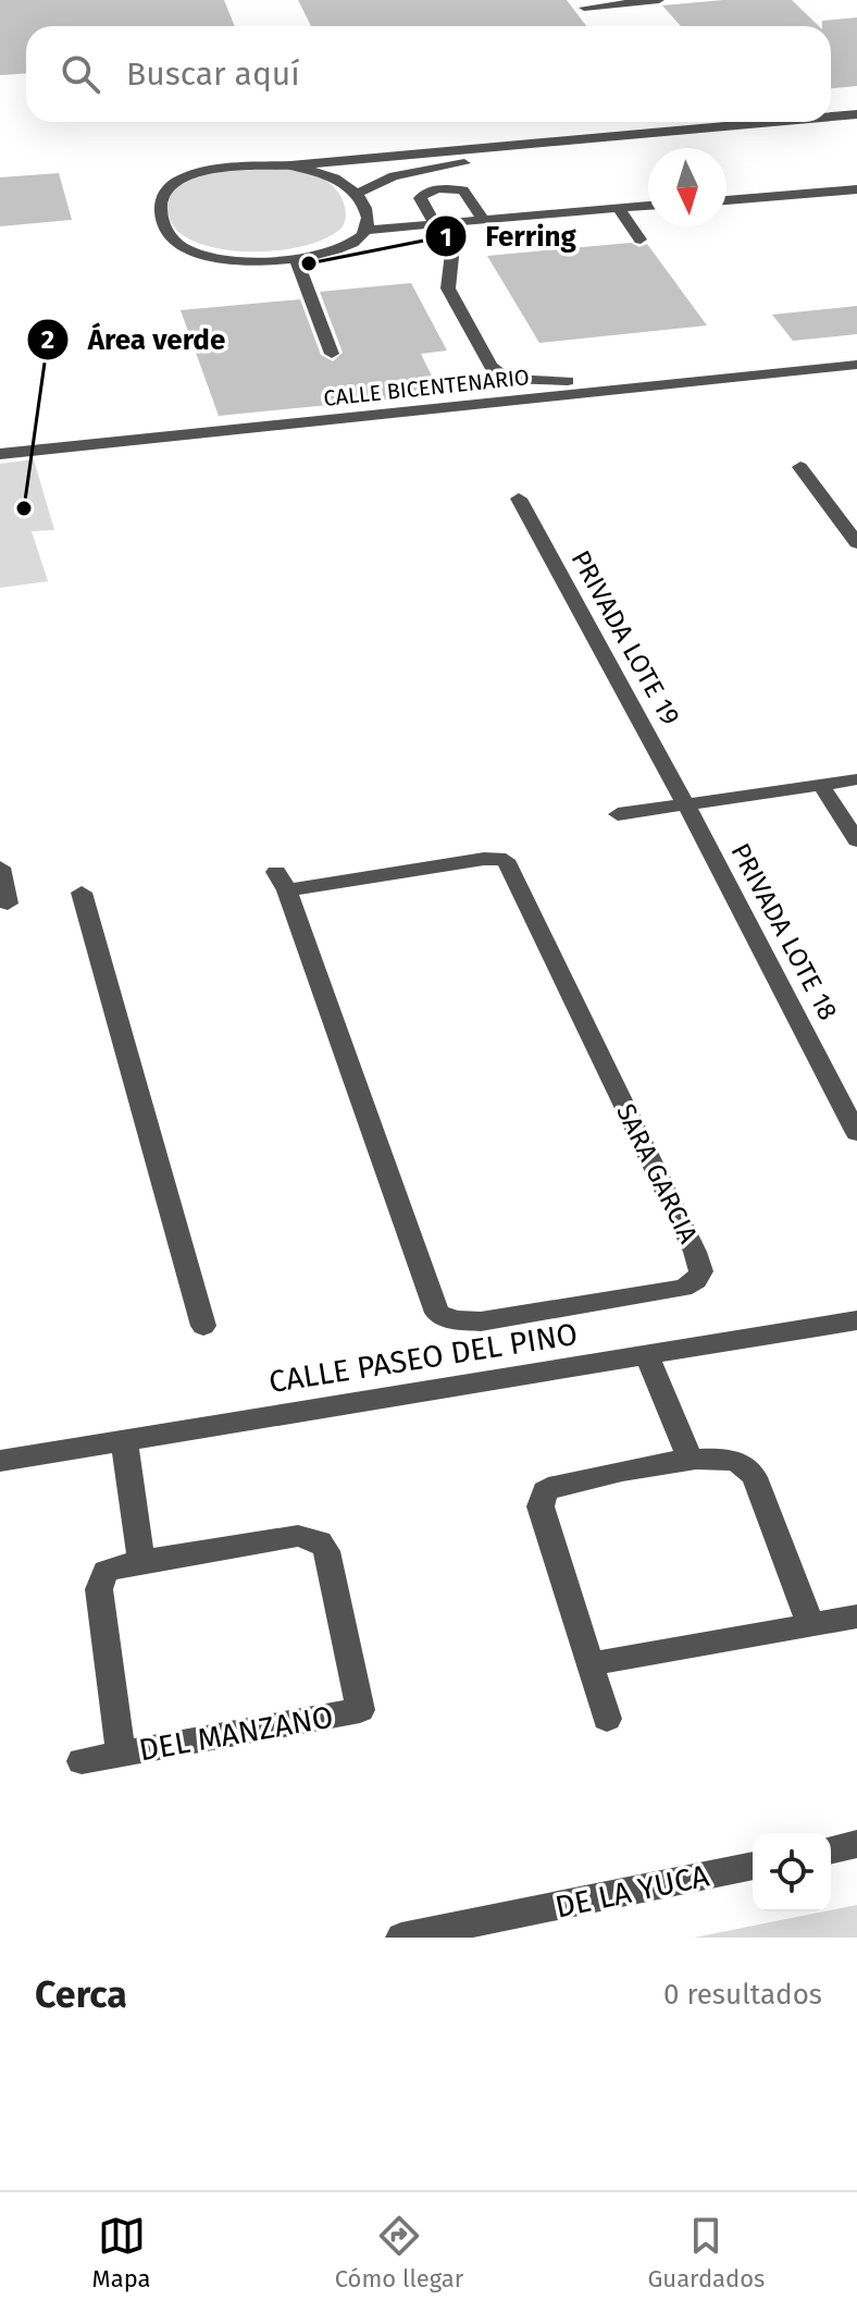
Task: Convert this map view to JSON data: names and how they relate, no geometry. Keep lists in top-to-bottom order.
{
  "streets": {
    "street": [
      "CALLE BICENTENARIO",
      "PRIVADA LOTE 19",
      "PRIVADA LOTE 18",
      "SARA GARCIA",
      "CALLE PASEO DEL PINO",
      "DEL MANZANO",
      "DE LA YUCA"
    ]
  },
  "crossings": [
    ["PRIVADA LOTE 19", "PRIVADA LOTE 18"]
  ],
  "places": ["Ferring", "Área verde"],
  "north": "bottom",
  "page": {
    "search": "Buscar aquí",
    "heading": ["Cerca", "0 resultados"],
    "nav": ["Mapa", "Cómo llegar", "Guardados"]
  }
}
